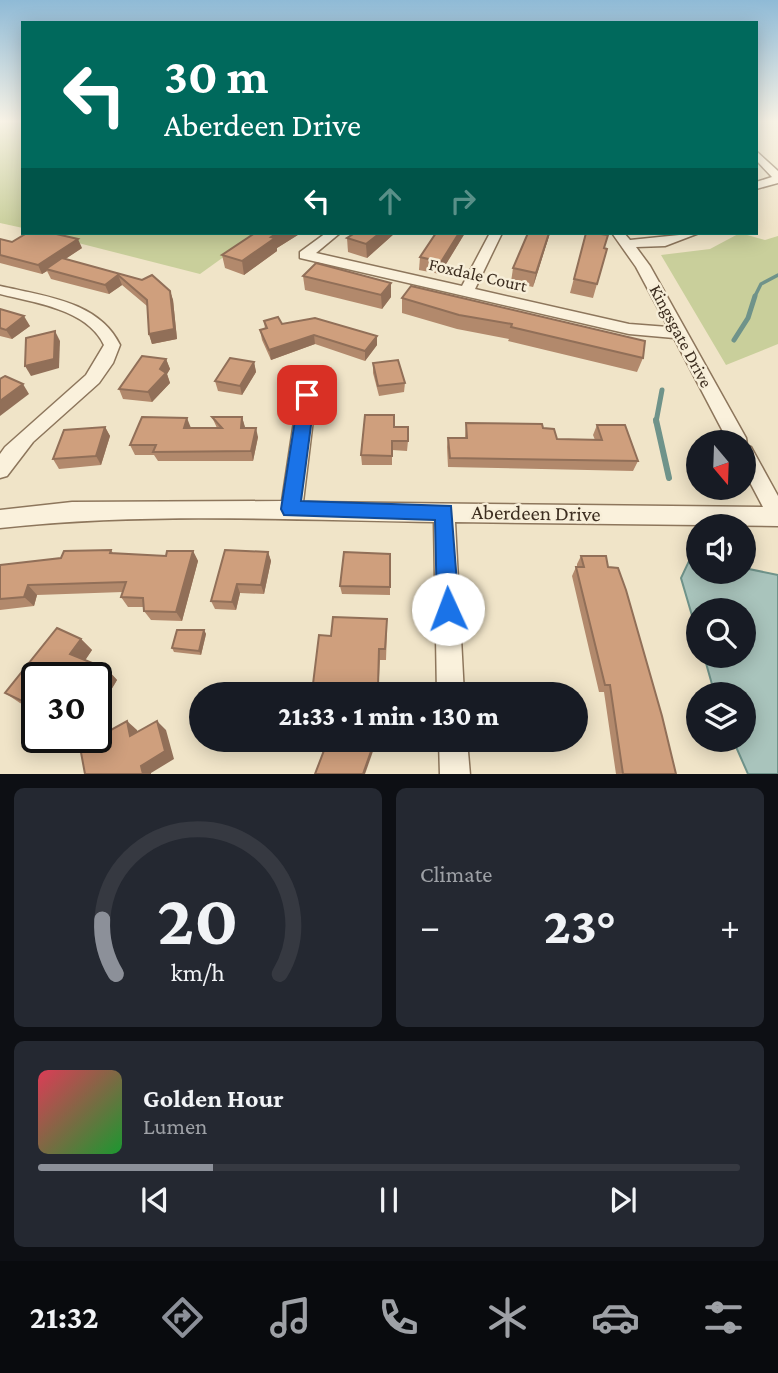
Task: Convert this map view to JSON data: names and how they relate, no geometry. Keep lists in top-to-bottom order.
{
  "streets": {
    "street": ["Foxdale Court", "Kingsgate Drive", "Aberdeen Drive"]
  },
  "crossings": [
    ["Foxdale Court", "Kingsgate Drive"]
  ],
  "north": "bottom",
  "page": {
    "turn": ["30 m", "Aberdeen Drive"],
    "limit": "30",
    "trip": "21:33 · 1 min · 130 m",
    "tile": "Climate",
    "heat": ["−", "23°", "+"],
    "song": ["Golden Hour", "Lumen"],
    "tabs": "21:32",
    "gauge": ["20", "km/h"]
  }
}
